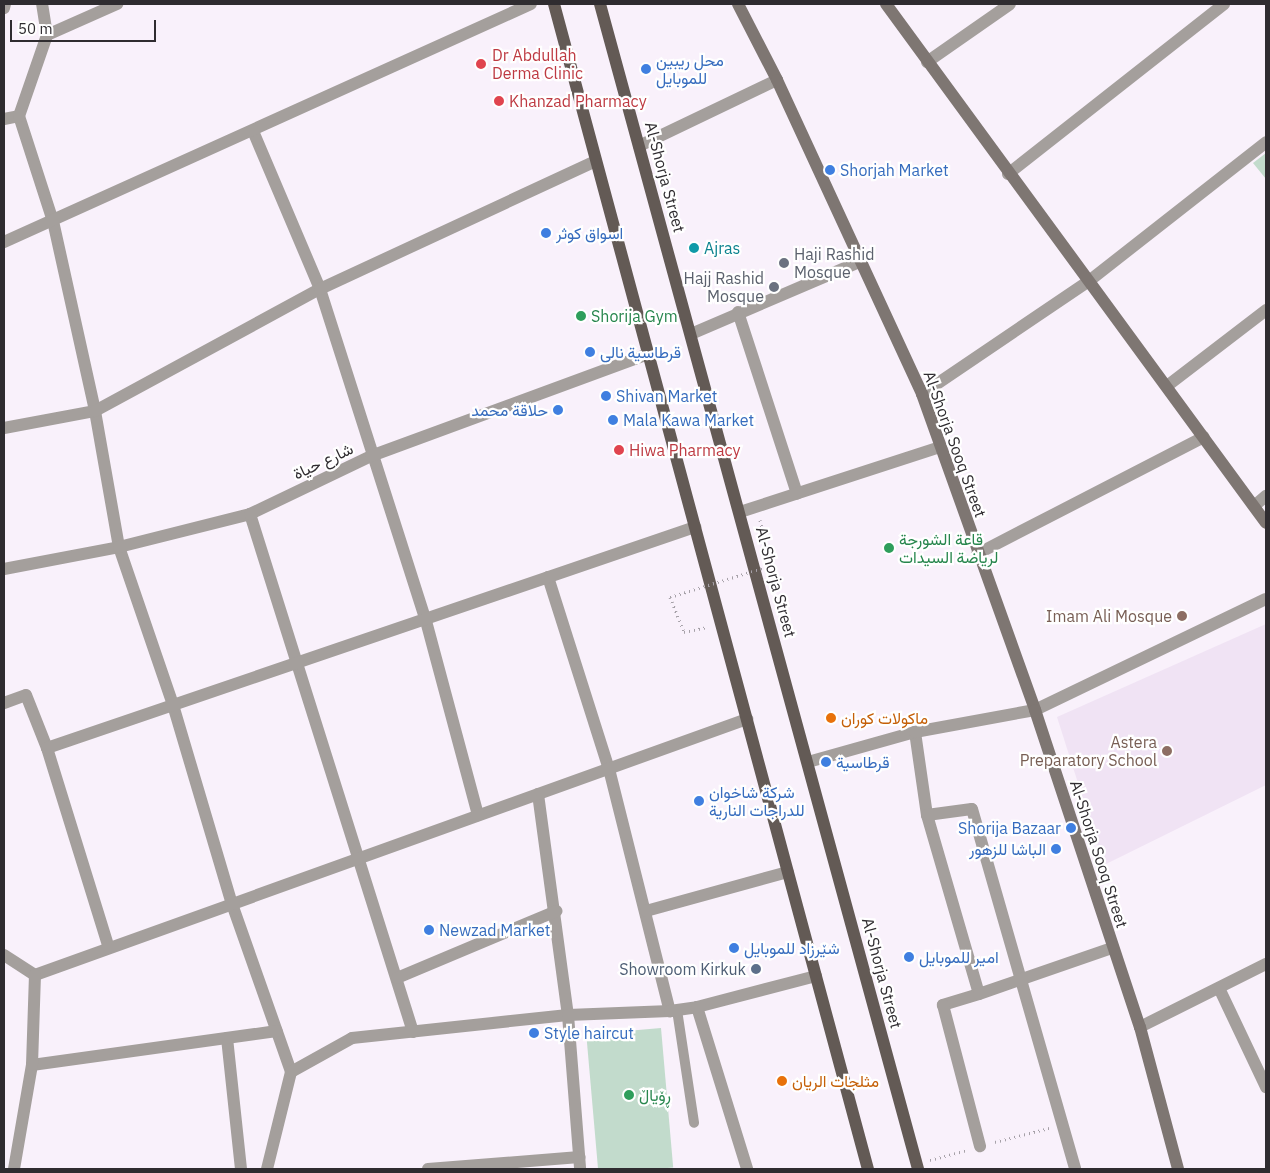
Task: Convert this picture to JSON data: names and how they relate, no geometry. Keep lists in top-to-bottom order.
{
  "streets": {
    "main road": ["Al-Shorja Street"],
    "street": ["Al-Shorja Sooq Street", "شارع حياة"]
  },
  "places": [
    "Dr Abdullah Derma Clinic",
    "محل ريبين للموبايل",
    "Khanzad Pharmacy",
    "Shorjah Market",
    "اسواق كوثر",
    "Ajras",
    "Haji Rashid Mosque",
    "Hajj Rashid Mosque",
    "Shorija Gym",
    "قرطاسية نالى",
    "Shivan Market",
    "حلاقة محمد",
    "Mala Kawa Market",
    "Hiwa Pharmacy",
    "قاعة الشورجة لرياضة السيدات",
    "Imam Ali Mosque",
    "ماكولات كوران",
    "Astera Preparatory School",
    "قرطاسية",
    "شركة شاخوان للدراجات النارية",
    "Shorija Bazaar",
    "الباشا للزهور",
    "Newzad Market",
    "شێرزاد للموبايل",
    "امير للموبايل",
    "Showroom Kirkuk",
    "Style haircut",
    "مثلجات الريان",
    "ڕۆیاڵ"
  ],
  "scale_bar": "50 m"
}
